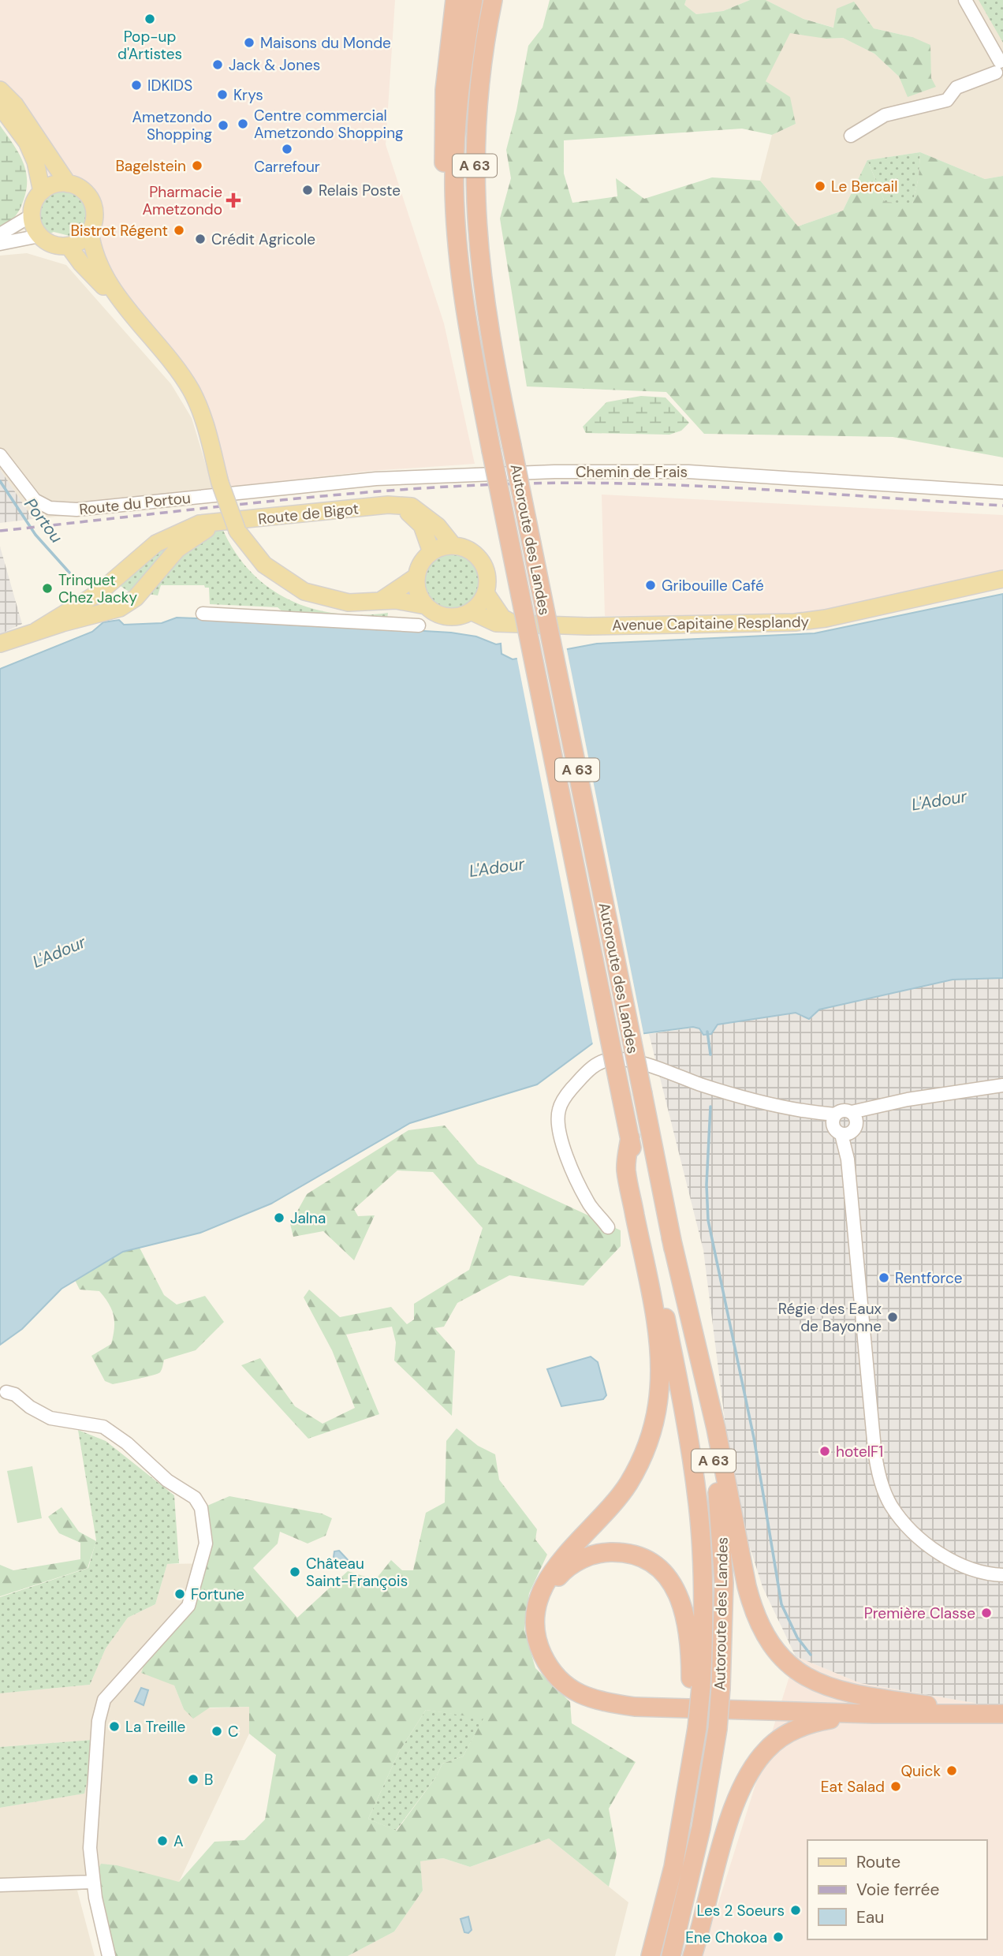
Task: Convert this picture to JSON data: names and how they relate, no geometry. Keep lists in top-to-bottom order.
{
  "streets": {
    "highway": ["A 63", "Autoroute des Landes"],
    "main road": ["Route de Bigot", "Avenue Capitaine Resplandy"],
    "street": ["Chemin de Frais", "Route du Portou"]
  },
  "crossings": [
    ["Chemin de Frais", "Route du Portou"],
    ["Route de Bigot", "Avenue Capitaine Resplandy"]
  ],
  "water": ["Portou", "L'Adour"],
  "places": {
    "other": [
      "Pop-up d'Artistes",
      "Maisons du Monde",
      "Jack & Jones",
      "IDKIDS",
      "Krys",
      "Centre commercial Ametzondo Shopping",
      "Ametzondo Shopping",
      "Carrefour",
      "Bagelstein",
      "Le Bercail",
      "Relais Poste",
      "Bistrot Régent",
      "Crédit Agricole",
      "Gribouille Café",
      "Trinquet Chez Jacky",
      "Jalna",
      "Rentforce",
      "Régie des Eaux de Bayonne",
      "hotelF1",
      "Château Saint-François",
      "Fortune",
      "Première Classe",
      "La Treille",
      "C",
      "Quick",
      "B",
      "Eat Salad",
      "A",
      "Les 2 Soeurs",
      "Ene Chokoa"
    ],
    "health": ["Pharmacie Ametzondo"]
  },
  "legend": ["Route", "Voie ferrée", "Eau"]
}
